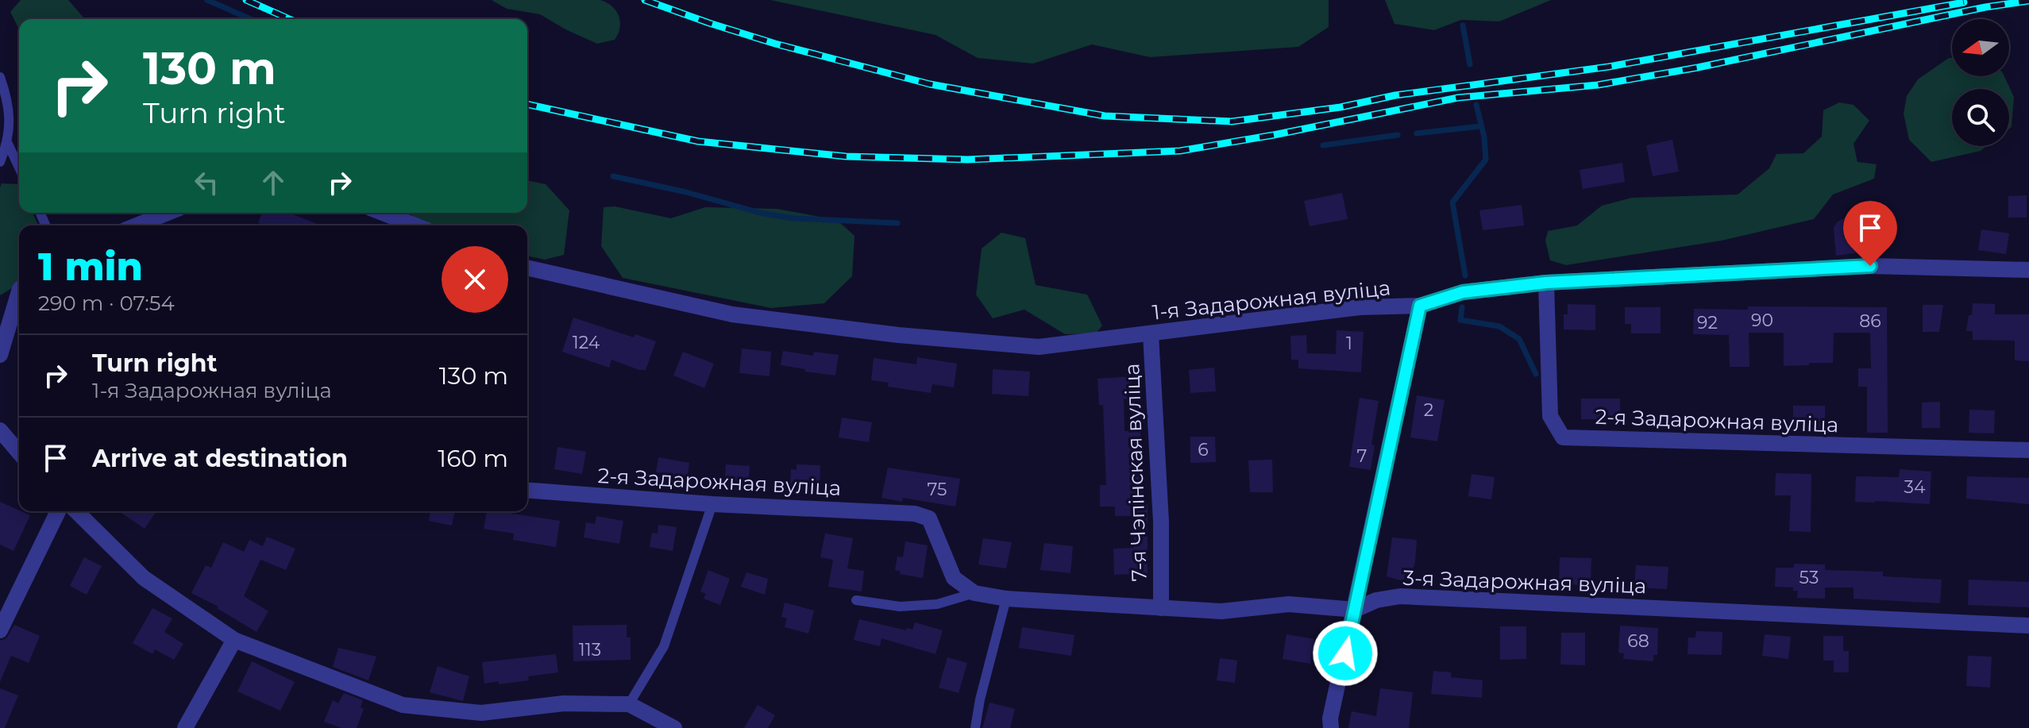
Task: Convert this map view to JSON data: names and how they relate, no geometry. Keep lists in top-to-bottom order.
{
  "streets": {
    "street": [
      "1-я Задарожная вуліца",
      "2-я Задарожная вуліца",
      "7-я Чэпінская вуліца",
      "3-я Задарожная вуліца"
    ]
  },
  "crossings": [
    ["1-я Задарожная вуліца", "2-я Задарожная вуліца"],
    ["1-я Задарожная вуліца", "7-я Чэпінская вуліца"],
    ["2-я Задарожная вуліца", "3-я Задарожная вуліца"],
    ["7-я Чэпінская вуліца", "3-я Задарожная вуліца"]
  ],
  "house_numbers": [
    "90",
    "86",
    "92",
    "124",
    "1",
    "2",
    "6",
    "7",
    "34",
    "75",
    "53",
    "68",
    "113"
  ],
  "north": "left",
  "page": {
    "turn": ["130 m", "Turn right"],
    "heading": ["1 min", "290 m · 07:54"],
    "list": [
      {
        "name": "Turn right",
        "note": "1-я Задарожная вуліца",
        "value": "130 m"
      },
      {
        "name": "Arrive at destination",
        "value": "160 m"
      }
    ]
  }
}
